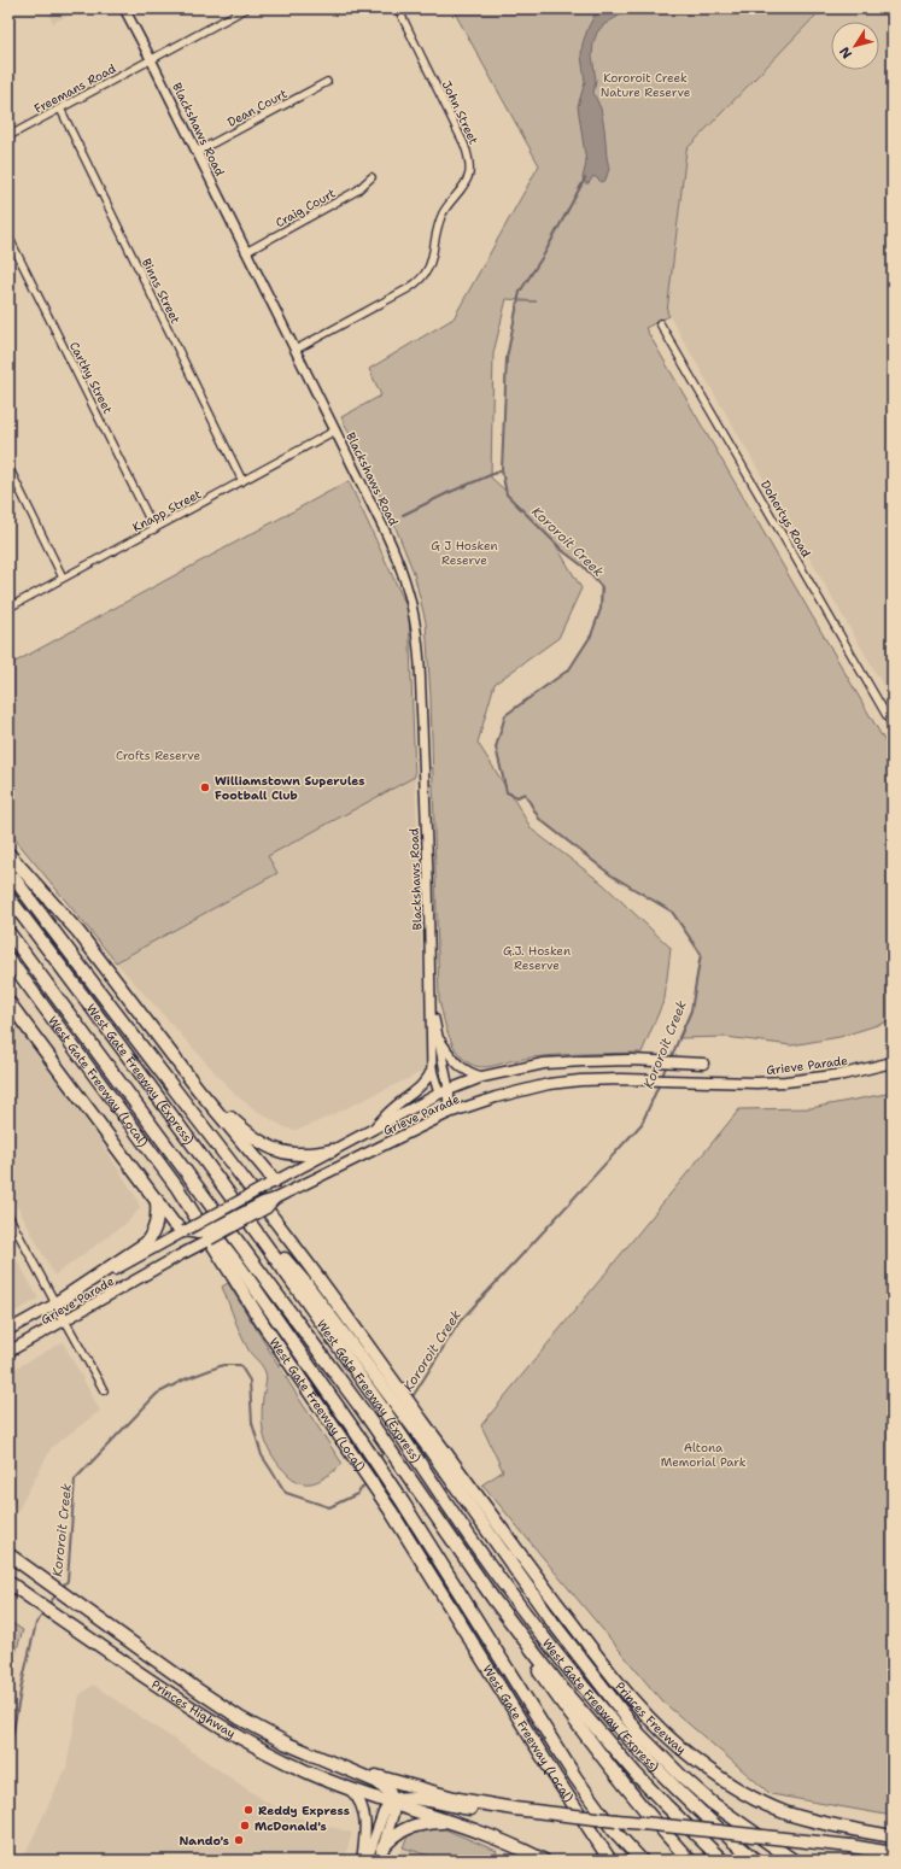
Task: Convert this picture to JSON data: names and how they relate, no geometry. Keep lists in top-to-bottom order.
{
  "streets": {
    "highway": [
      "West Gate Freeway (Express)",
      "West Gate Freeway (Local)",
      "Princes Highway",
      "Princes Freeway"
    ],
    "main road": ["Blackshaws Road", "Grieve Parade"],
    "street": [
      "Freemans Road",
      "Dean Court",
      "John Street",
      "Craig Court",
      "Binns Street",
      "Carthy Street",
      "Knapp Street",
      "Dohertys Road"
    ]
  },
  "crossings": [
    ["Freemans Road", "Blackshaws Road"],
    ["Freemans Road", "Binns Street"],
    ["Dean Court", "Blackshaws Road"],
    ["John Street", "Blackshaws Road"],
    ["Blackshaws Road", "Craig Court"],
    ["Blackshaws Road", "Knapp Street"],
    ["Blackshaws Road", "Grieve Parade"],
    ["Binns Street", "Knapp Street"],
    ["Carthy Street", "Knapp Street"]
  ],
  "water": ["Kororoit Creek"],
  "parks": [
    "Kororoit Creek Nature Reserve",
    "G J Hosken Reserve",
    "Crofts Reserve",
    "G.J. Hosken Reserve",
    "Altona Memorial Park"
  ],
  "places": [
    "Williamstown Superules Football Club",
    "Reddy Express",
    "McDonald's",
    "Nando's"
  ],
  "north": "bottom left"
}
